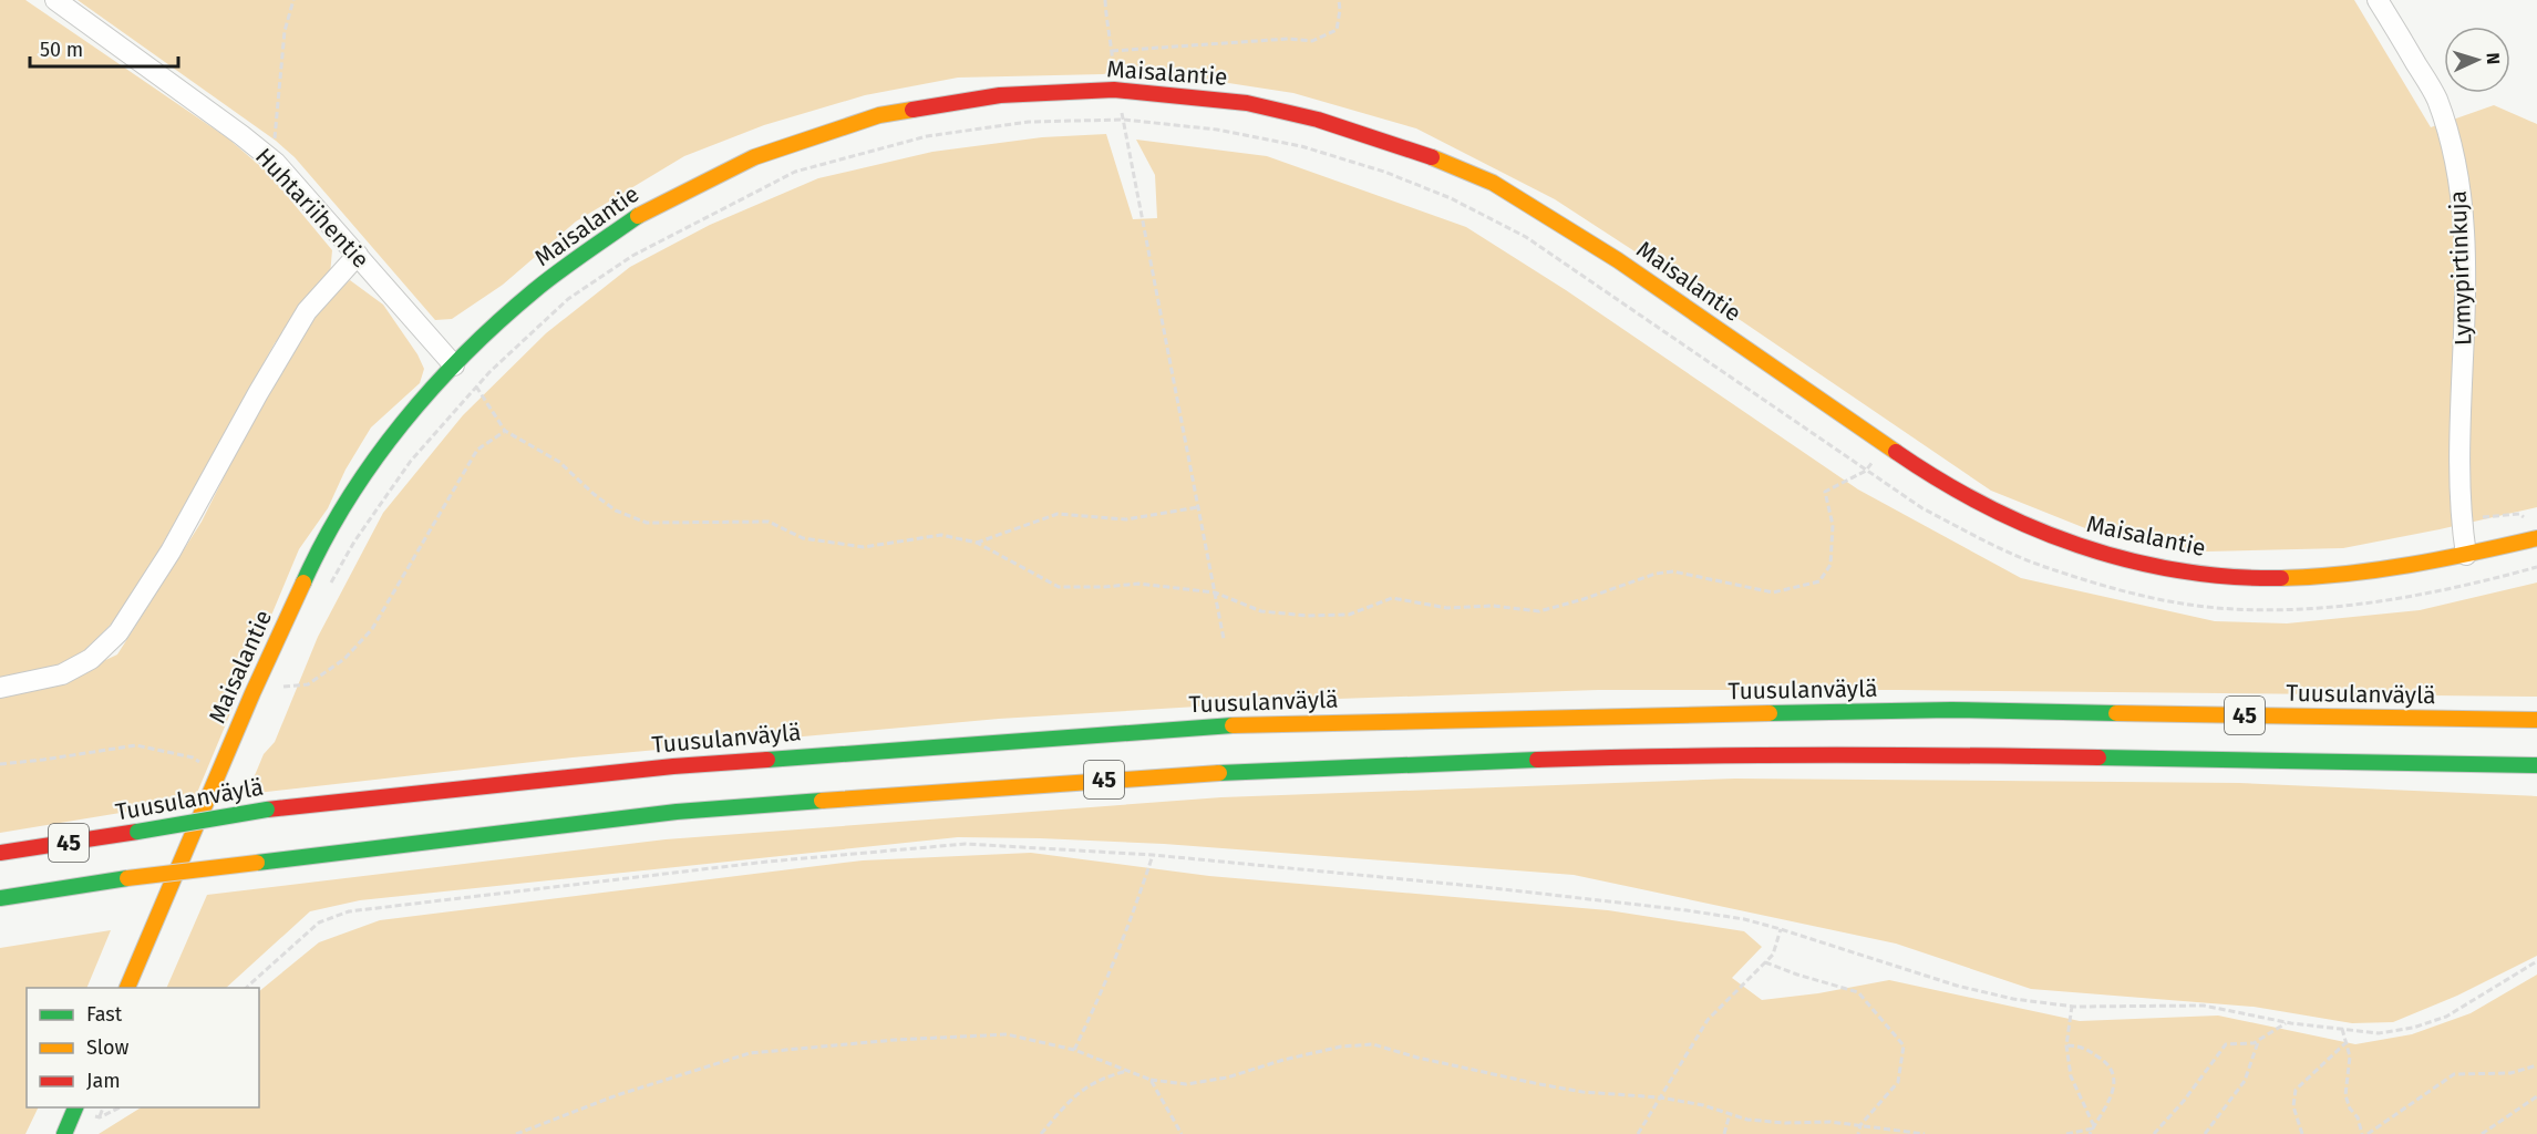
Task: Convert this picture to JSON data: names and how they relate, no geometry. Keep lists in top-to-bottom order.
{
  "streets": {
    "main road": ["Maisalantie", "Tuusulanväylä", "45"],
    "street": ["Huhtariihentie", "Lymypirtinkuja"]
  },
  "crossings": [
    ["Maisalantie", "Huhtariihentie"],
    ["Maisalantie", "Lymypirtinkuja"]
  ],
  "legend": ["Fast", "Slow", "Jam"],
  "scale_bar": "50 m",
  "north": "right"
}
